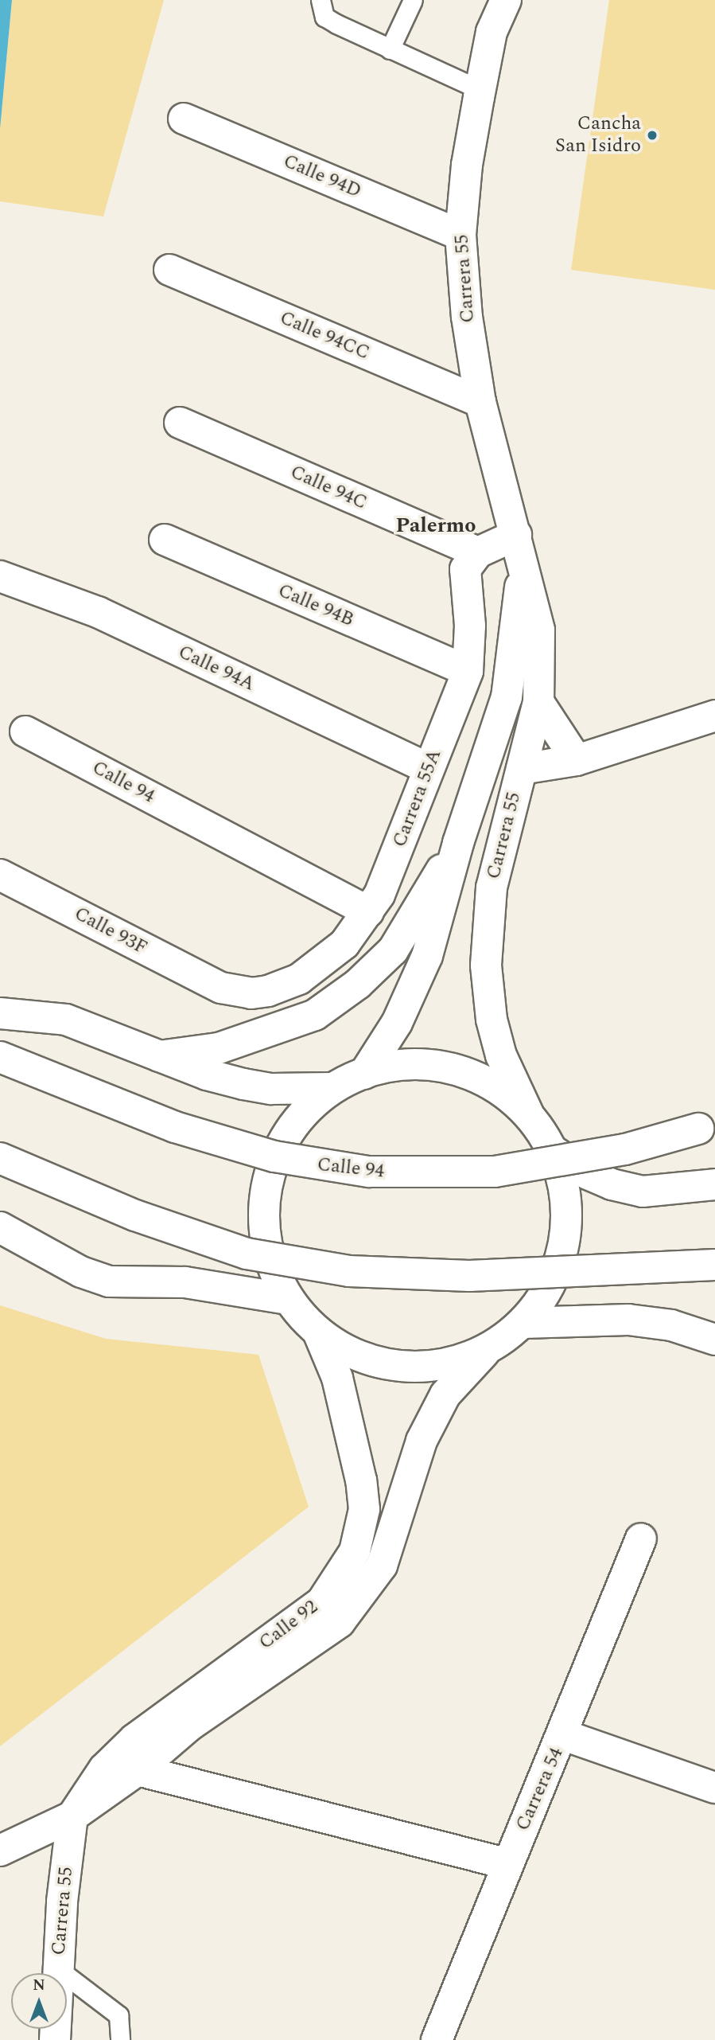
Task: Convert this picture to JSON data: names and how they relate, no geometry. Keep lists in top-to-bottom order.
{
  "streets": {
    "street": [
      "Calle 94D",
      "Carrera 55",
      "Calle 94CC",
      "Calle 94C",
      "Calle 94B",
      "Calle 94A",
      "Calle 94",
      "Carrera 55A",
      "Calle 93F",
      "Calle 92",
      "Carrera 54"
    ]
  },
  "crossings": [
    ["Calle 94D", "Carrera 55"],
    ["Carrera 55", "Calle 94CC"],
    ["Carrera 55", "Calle 92"],
    ["Calle 94C", "Carrera 55A"],
    ["Calle 94B", "Carrera 55A"],
    ["Calle 94A", "Carrera 55A"],
    ["Calle 94", "Carrera 55A"],
    ["Carrera 55A", "Calle 93F"]
  ],
  "districts": ["Palermo"],
  "places": ["Cancha San Isidro"],
  "north": "top"
}
